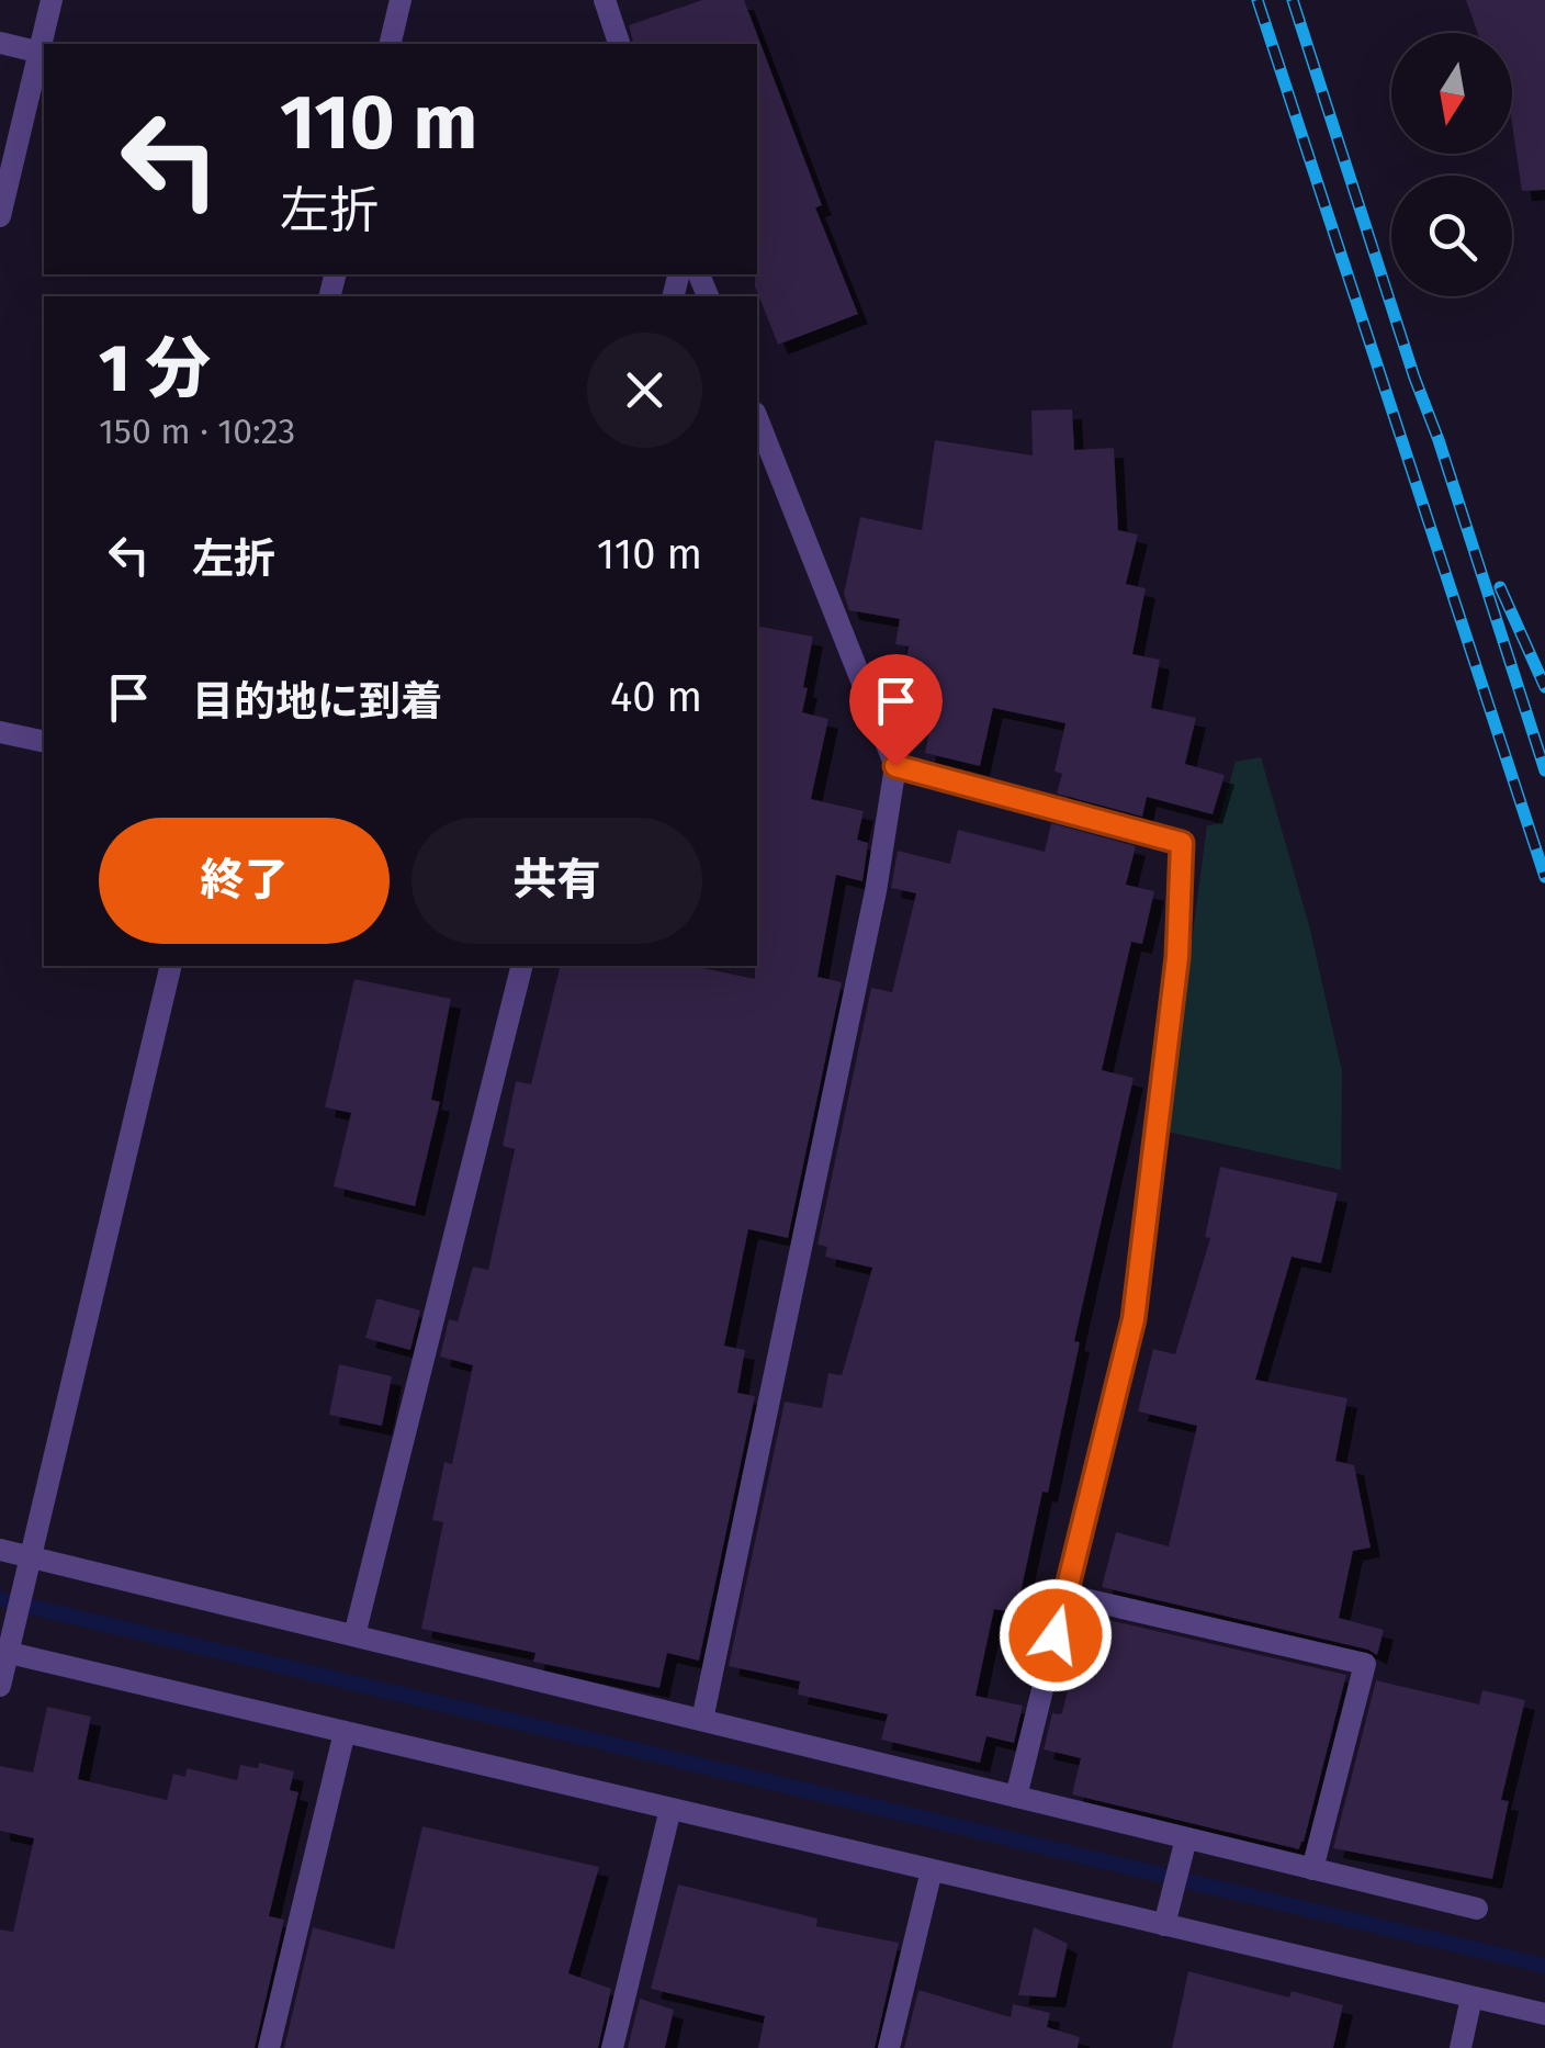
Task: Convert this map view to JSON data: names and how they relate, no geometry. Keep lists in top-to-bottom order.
{
  "north": "bottom",
  "page": {
    "turn": ["110 m", "左折"],
    "heading": ["1 分", "150 m · 10:23"],
    "list": [
      {
        "name": "左折",
        "value": "110 m"
      },
      {
        "name": "目的地に到着",
        "value": "40 m"
      }
    ],
    "buttons": ["終了", "共有"]
  }
}
